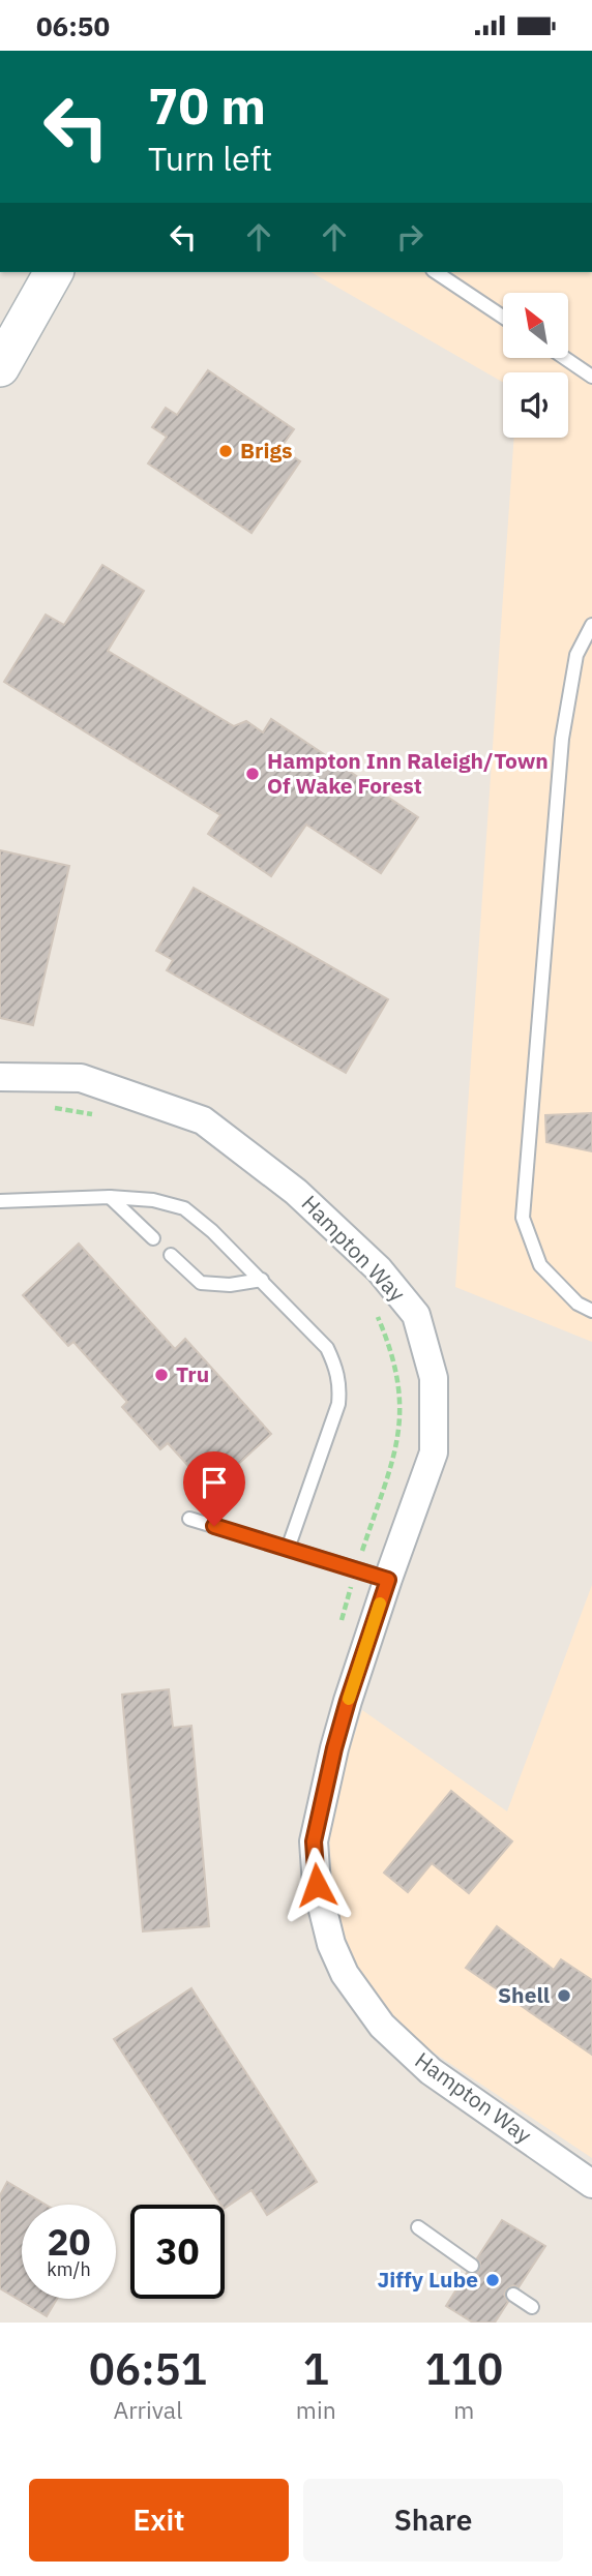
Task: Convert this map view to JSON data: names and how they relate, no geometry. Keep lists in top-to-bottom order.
{
  "streets": {
    "street": ["Hampton Way"]
  },
  "places": [
    "Brigs",
    "Hampton Inn Raleigh/Town Of Wake Forest",
    "Tru",
    "Shell",
    "Jiffy Lube"
  ],
  "north": "top left",
  "page": {
    "status": "06:50",
    "turn": ["70 m", "Turn left"],
    "speed": "20 km/h",
    "limit": "30",
    "eta": [
      "06:51",
      "Arrival",
      "1",
      "min",
      "110",
      "m"
    ],
    "buttons": ["Exit", "Share"]
  }
}
